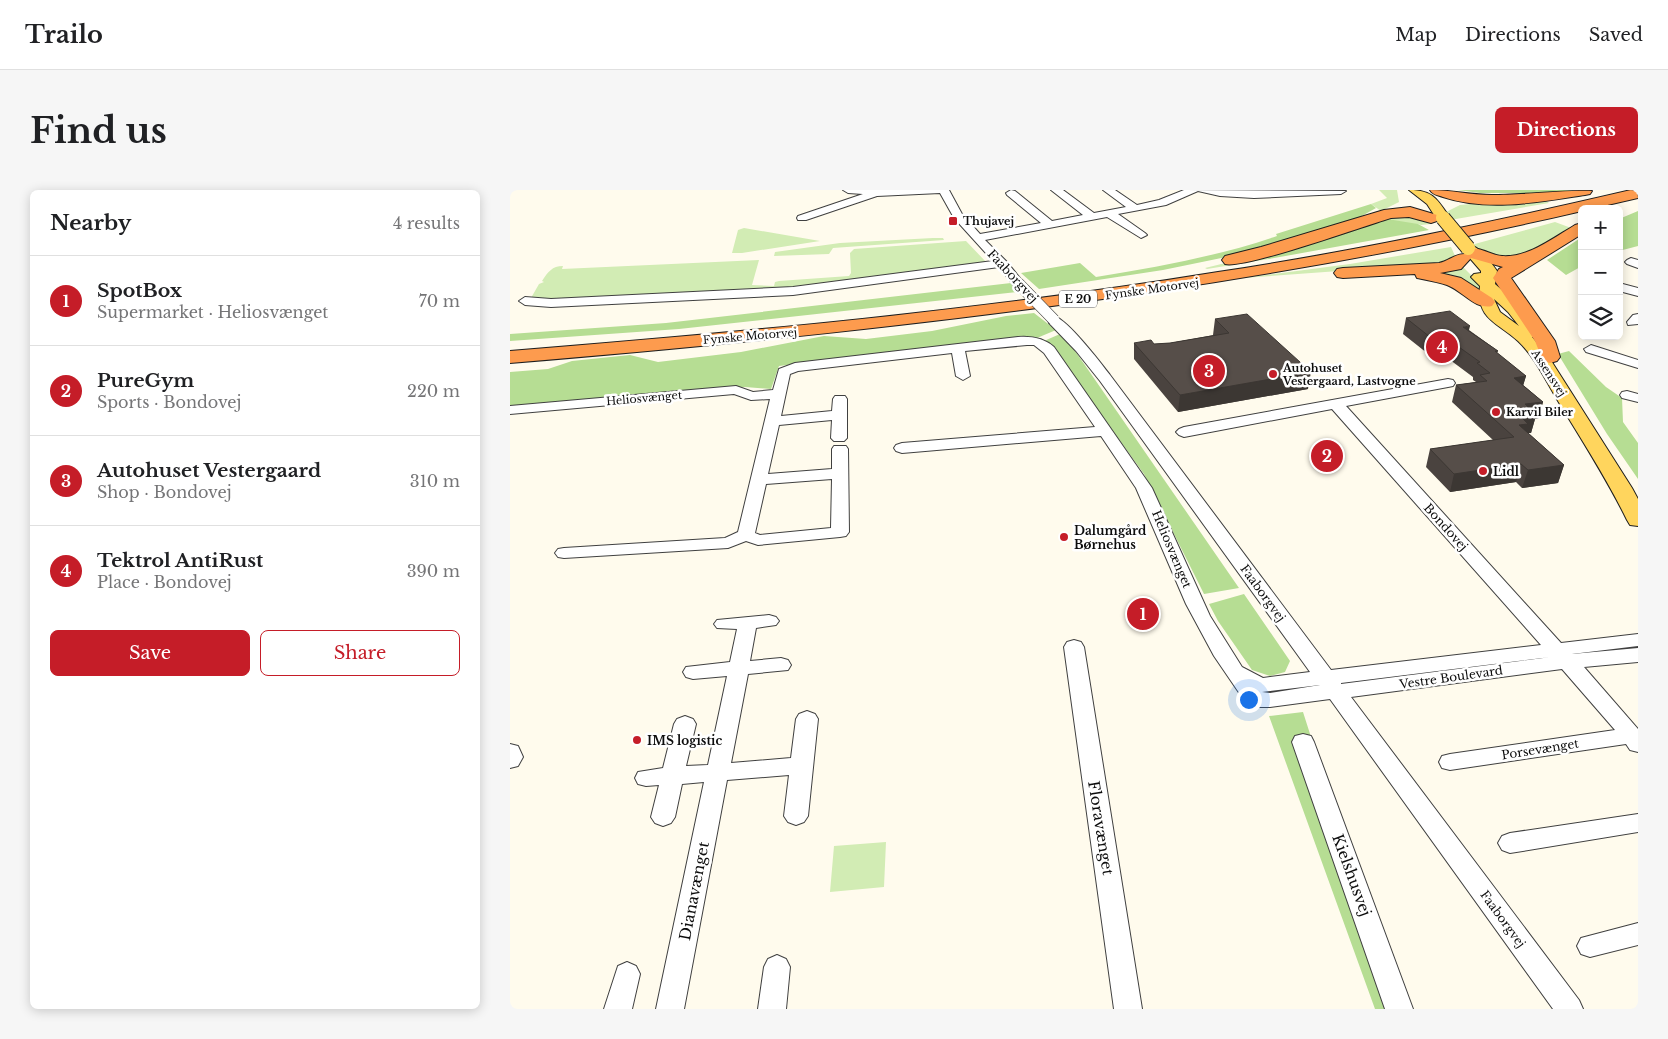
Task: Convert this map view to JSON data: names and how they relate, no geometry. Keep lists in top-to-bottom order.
{
  "streets": {
    "highway": ["Fynske Motorvej", "E 20"],
    "main road": ["Assensvej"],
    "street": [
      "Faaborgvej",
      "Heliosvænget",
      "Bondovej",
      "Vestre Boulevard",
      "Porsevænget",
      "Floravænget",
      "Kielshusvej",
      "Dianavænget"
    ]
  },
  "crossings": [
    ["Faaborgvej", "Heliosvænget"],
    ["Faaborgvej", "Vestre Boulevard"],
    ["Heliosvænget", "Vestre Boulevard"],
    ["Bondovej", "Vestre Boulevard"],
    ["Bondovej", "Porsevænget"],
    ["Vestre Boulevard", "Porsevænget"]
  ],
  "places": {
    "transit": ["Thujavej"],
    "other": [
      "Autohuset Vestergaard, Lastvogne",
      "Karvil Biler",
      "Lidl",
      "Dalumgård Børnehus",
      "IMS logistic"
    ]
  },
  "page": {
    "header": "Trailo",
    "nav": ["Map", "Directions", "Saved"],
    "buttons": [
      "Directions",
      ["Save", "Share"]
    ],
    "title": "Find us",
    "heading": ["Nearby", "4 results"],
    "map_buttons": ["+", "−"],
    "list": [
      {
        "mark": "1",
        "name": "SpotBox",
        "note": "Supermarket · Heliosvænget",
        "value": "70 m"
      },
      {
        "mark": "2",
        "name": "PureGym",
        "note": "Sports · Bondovej",
        "value": "220 m"
      },
      {
        "mark": "3",
        "name": "Autohuset Vestergaard",
        "note": "Shop · Bondovej",
        "value": "310 m"
      },
      {
        "mark": "4",
        "name": "Tektrol AntiRust",
        "note": "Place · Bondovej",
        "value": "390 m"
      }
    ],
    "pins": [
      "4",
      "3",
      "2",
      "1"
    ]
  }
}
